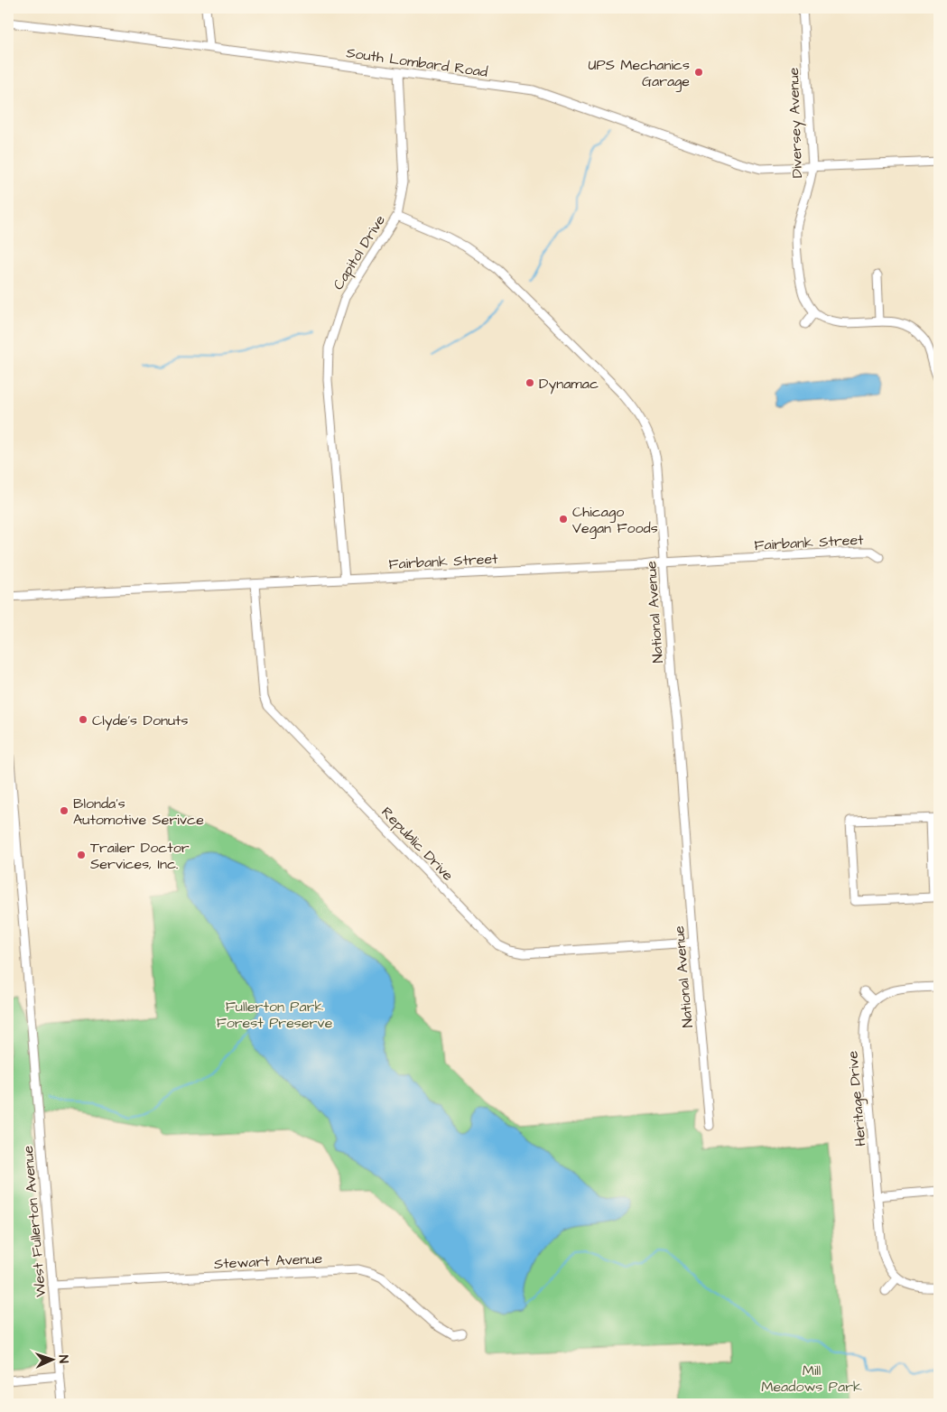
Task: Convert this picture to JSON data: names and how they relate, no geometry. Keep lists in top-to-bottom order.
{
  "streets": {
    "street": [
      "South Lombard Road",
      "Diversey Avenue",
      "Capitol Drive",
      "Fairbank Street",
      "National Avenue",
      "Republic Drive",
      "Heritage Drive",
      "West Fullerton Avenue",
      "Stewart Avenue"
    ]
  },
  "crossings": [
    ["South Lombard Road", "Diversey Avenue"],
    ["South Lombard Road", "Capitol Drive"],
    ["Capitol Drive", "Fairbank Street"],
    ["Capitol Drive", "National Avenue"],
    ["Fairbank Street", "National Avenue"],
    ["Fairbank Street", "Republic Drive"],
    ["National Avenue", "Republic Drive"],
    ["West Fullerton Avenue", "Stewart Avenue"]
  ],
  "parks": ["Fullerton Park Forest Preserve", "Mill Meadows Park"],
  "places": [
    "UPS Mechanics Garage",
    "Dynamac",
    "Chicago Vegan Foods",
    "Clyde's Donuts",
    "Blonda's Automotive Serivce",
    "Trailer Doctor Services, Inc."
  ],
  "north": "right"
}
